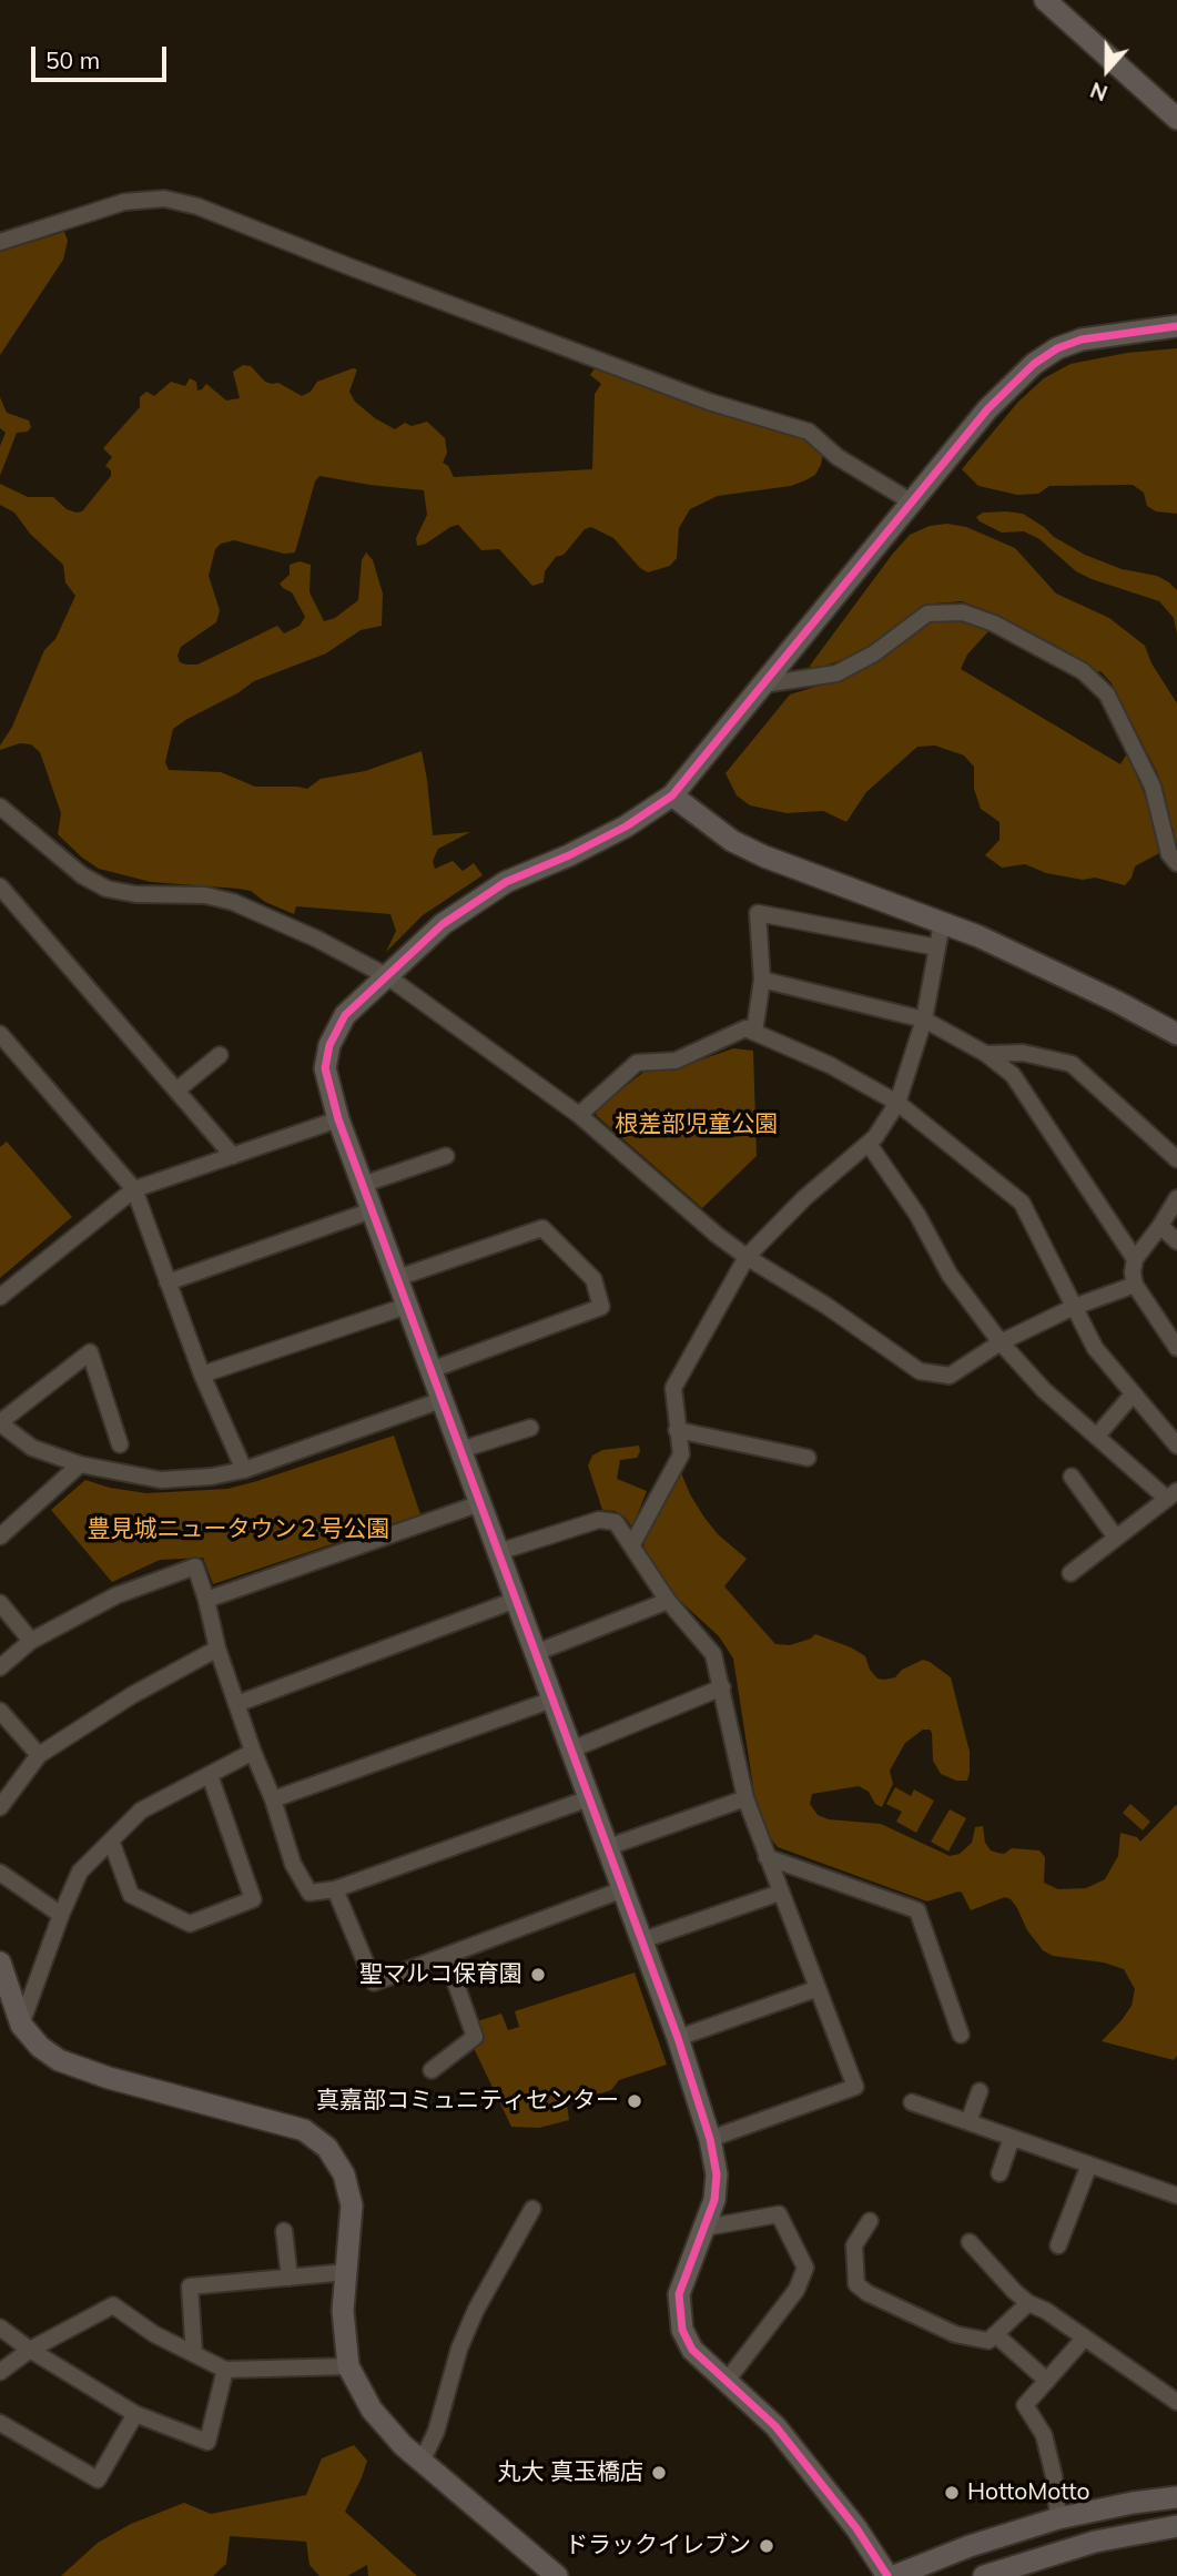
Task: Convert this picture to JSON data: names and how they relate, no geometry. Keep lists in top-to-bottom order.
{
  "parks": ["根差部児童公園", "豊見城ニュータウン２号公園"],
  "places": [
    "聖マルコ保育園",
    "真嘉部コミュニティセンター",
    "丸大 真玉橋店",
    "HottoMotto",
    "ドラックイレブン"
  ],
  "scale_bar": "50 m",
  "north": "bottom"
}
